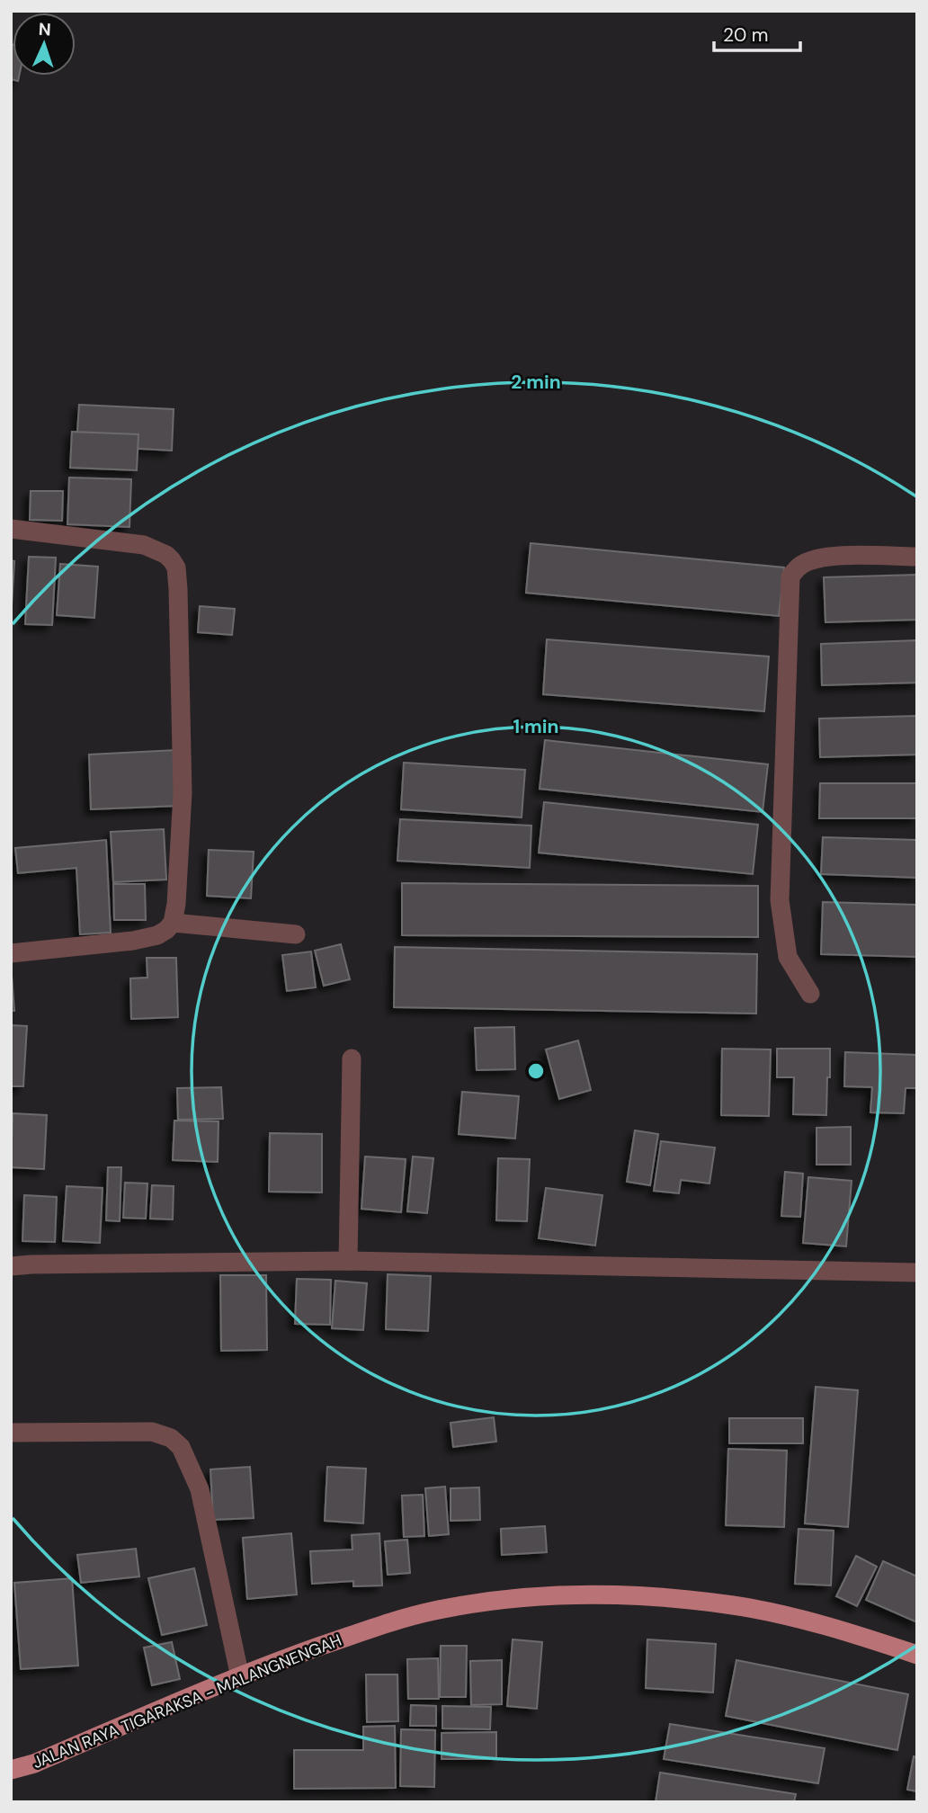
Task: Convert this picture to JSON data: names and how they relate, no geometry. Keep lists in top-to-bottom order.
{
  "streets": {
    "main road": ["JALAN RAYA TIGARAKSA - MALANGNENGAH"]
  },
  "scale_bar": "20 m",
  "north": "top",
  "rings": ["2 min", "1 min"]
}
